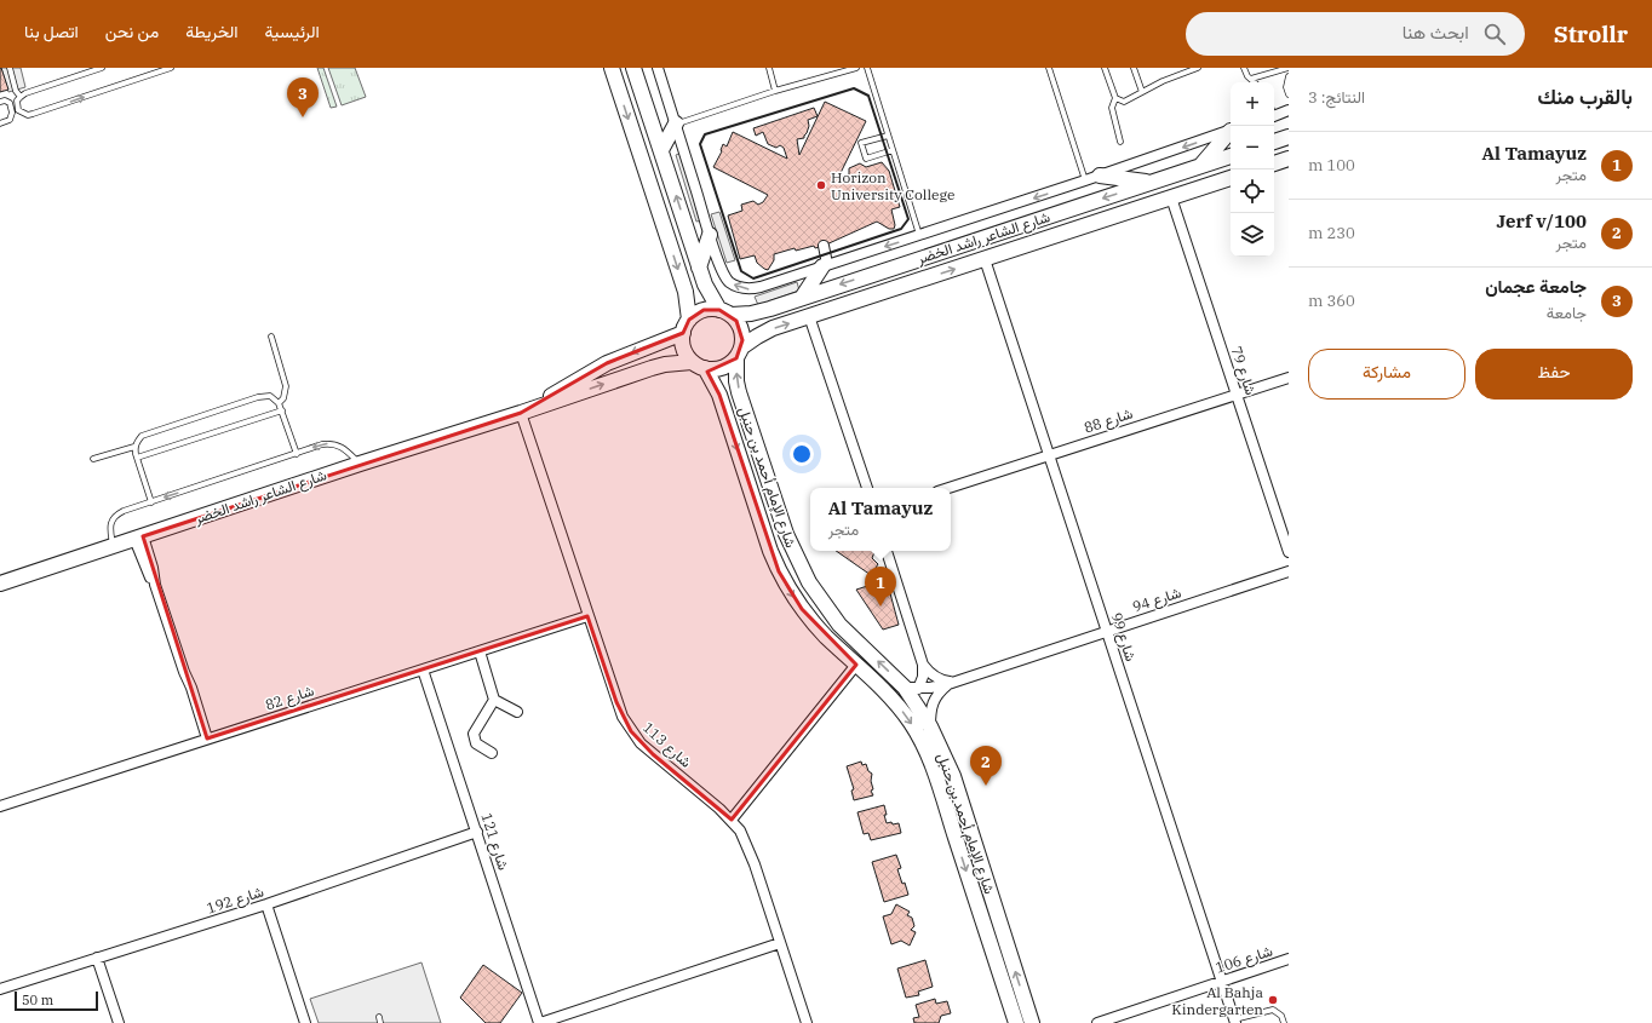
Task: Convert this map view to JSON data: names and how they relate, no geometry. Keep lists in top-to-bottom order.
{
  "streets": {
    "street": [
      "شارع الشاعر راشد الخضر",
      "شارع 79",
      "شارع 88",
      "شارع الإمام أحمد بن حنبل",
      "شارع 94",
      "شارع 99",
      "شارع 82",
      "شارع 113",
      "شارع 121",
      "شارع 192",
      "شارع 106"
    ]
  },
  "crossings": [
    ["شارع الشاعر راشد الخضر", "شارع 79"],
    ["شارع الشاعر راشد الخضر", "شارع الإمام أحمد بن حنبل"],
    ["شارع الشاعر راشد الخضر", "شارع 99"],
    ["شارع الشاعر راشد الخضر", "شارع 113"],
    ["شارع 79", "شارع 88"],
    ["شارع 88", "شارع 99"],
    ["شارع الإمام أحمد بن حنبل", "شارع 94"],
    ["شارع 94", "شارع 99"],
    ["شارع 99", "شارع 106"],
    ["شارع 82", "شارع 113"],
    ["شارع 82", "شارع 121"],
    ["شارع 121", "شارع 192"]
  ],
  "places": ["Horizon University College", "Al Bahja Kindergarten"],
  "scale_bar": "50 m",
  "page": {
    "header": "Strollr",
    "search": "ابحث هنا",
    "nav": [
      "الرئيسية",
      "الخريطة",
      "من نحن",
      "اتصل بنا"
    ],
    "heading": ["بالقرب منك", "النتائج: 3"],
    "pins": ["3", "1", "2"],
    "map_buttons": ["+", "−"],
    "list": [
      {
        "mark": "1",
        "name": "Al Tamayuz",
        "note": "متجر",
        "value": "100 m"
      },
      {
        "mark": "2",
        "name": "Jerf v/100",
        "note": "متجر",
        "value": "230 m"
      },
      {
        "mark": "3",
        "name": "جامعة عجمان",
        "note": "جامعة",
        "value": "360 m"
      }
    ],
    "buttons": ["حفظ", "مشاركة"],
    "popup": ["Al Tamayuz", "متجر"],
    "scale": "50 m"
  }
}
